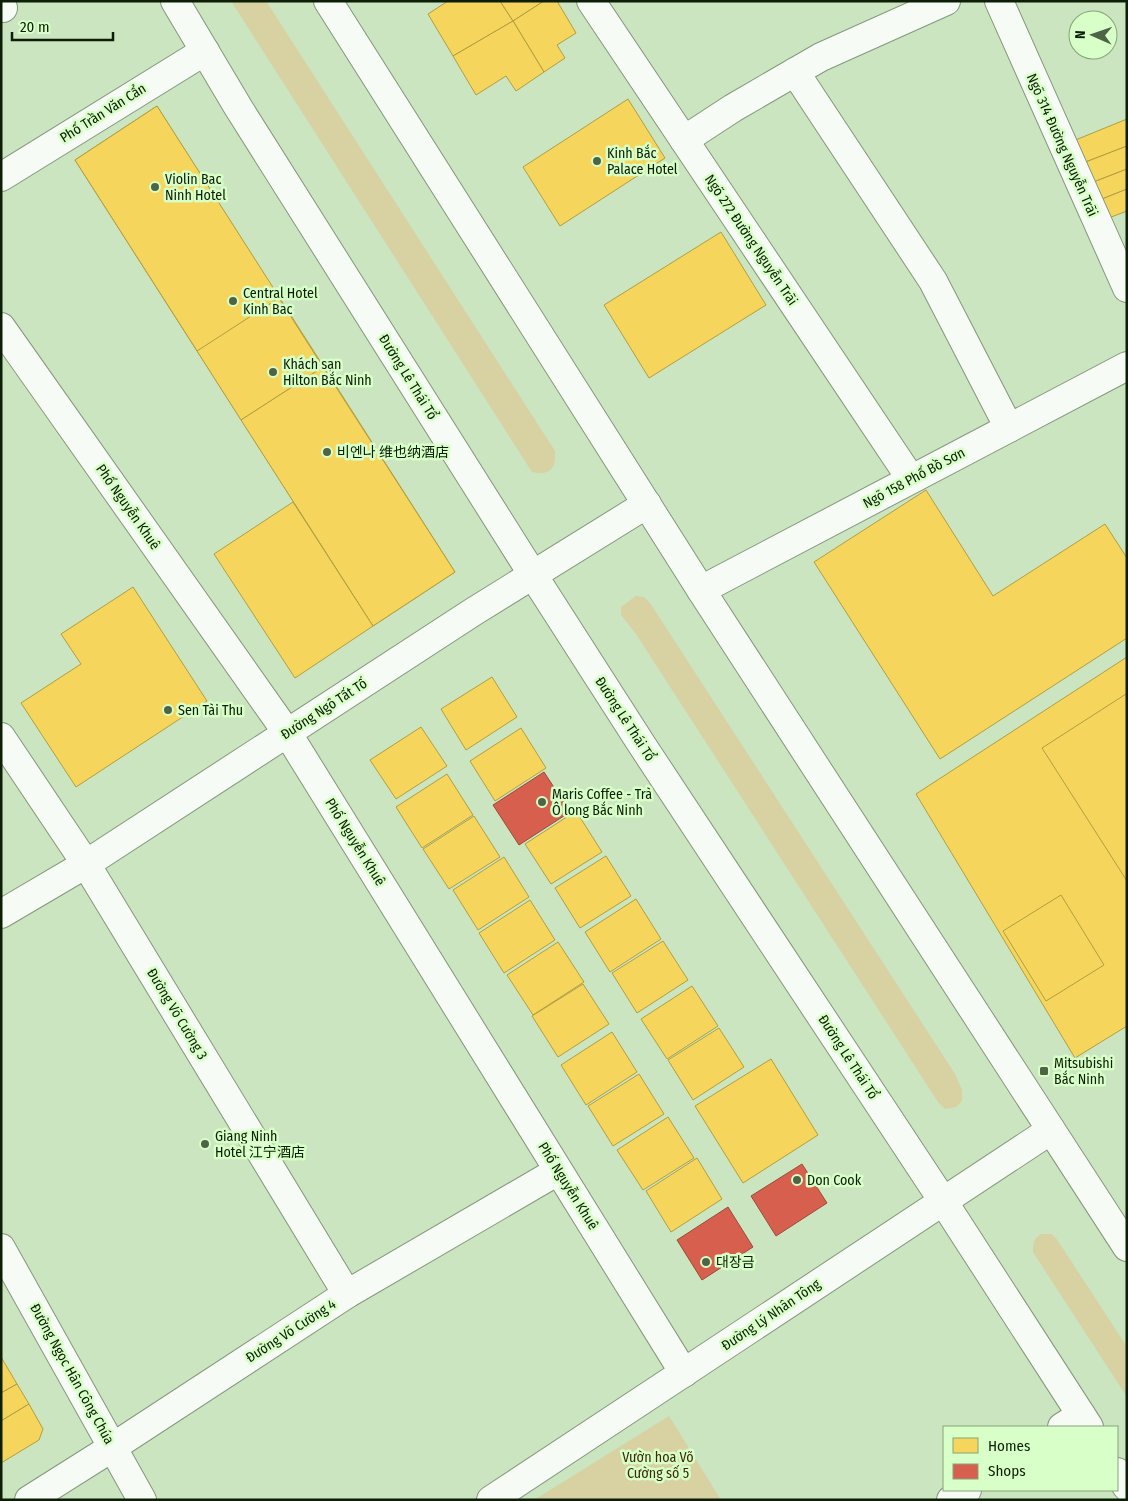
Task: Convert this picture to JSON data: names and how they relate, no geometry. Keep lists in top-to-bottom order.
{
  "streets": {
    "street": [
      "Phố Trần Văn Cẩn",
      "Ngõ 314 Đường Nguyễn Trãi",
      "Ngõ 272 Đường Nguyễn Trãi",
      "Đường Lê Thái Tổ",
      "Ngõ 158 Phố Bồ Sơn",
      "Phố Nguyễn Khuê",
      "Đường Ngô Tất Tố",
      "Đường Võ Cường 3",
      "Đường Lý Nhân Tông",
      "Đường Võ Cường 4",
      "Đường Ngọc Hân Công Chúa"
    ]
  },
  "crossings": [
    ["Phố Trần Văn Cẩn", "Đường Lê Thái Tổ"],
    ["Ngõ 272 Đường Nguyễn Trãi", "Ngõ 158 Phố Bồ Sơn"],
    ["Đường Lê Thái Tổ", "Đường Ngô Tất Tố"],
    ["Đường Lê Thái Tổ", "Đường Lý Nhân Tông"],
    ["Phố Nguyễn Khuê", "Đường Ngô Tất Tố"],
    ["Phố Nguyễn Khuê", "Đường Lý Nhân Tông"],
    ["Phố Nguyễn Khuê", "Đường Võ Cường 4"],
    ["Đường Ngô Tất Tố", "Đường Võ Cường 3"],
    ["Đường Võ Cường 3", "Đường Võ Cường 4"],
    ["Đường Võ Cường 4", "Đường Ngọc Hân Công Chúa"]
  ],
  "parks": ["Vườn hoa Võ Cường số 5"],
  "places": {
    "other": [
      "Kinh Bắc Palace Hotel",
      "Violin Bac Ninh Hotel",
      "Central Hotel Kinh Bac",
      "Khách sạn Hilton Bắc Ninh",
      "비엔나 维也纳酒店",
      "Sen Tài Thu",
      "Maris Coffee - Trà Ô long Bắc Ninh",
      "Giang Ninh Hotel 江宁酒店",
      "Don Cook",
      "대장금"
    ],
    "transit": ["Mitsubishi Bắc Ninh"]
  },
  "legend": ["Homes", "Shops"],
  "scale_bar": "20 m",
  "north": "left"
}
